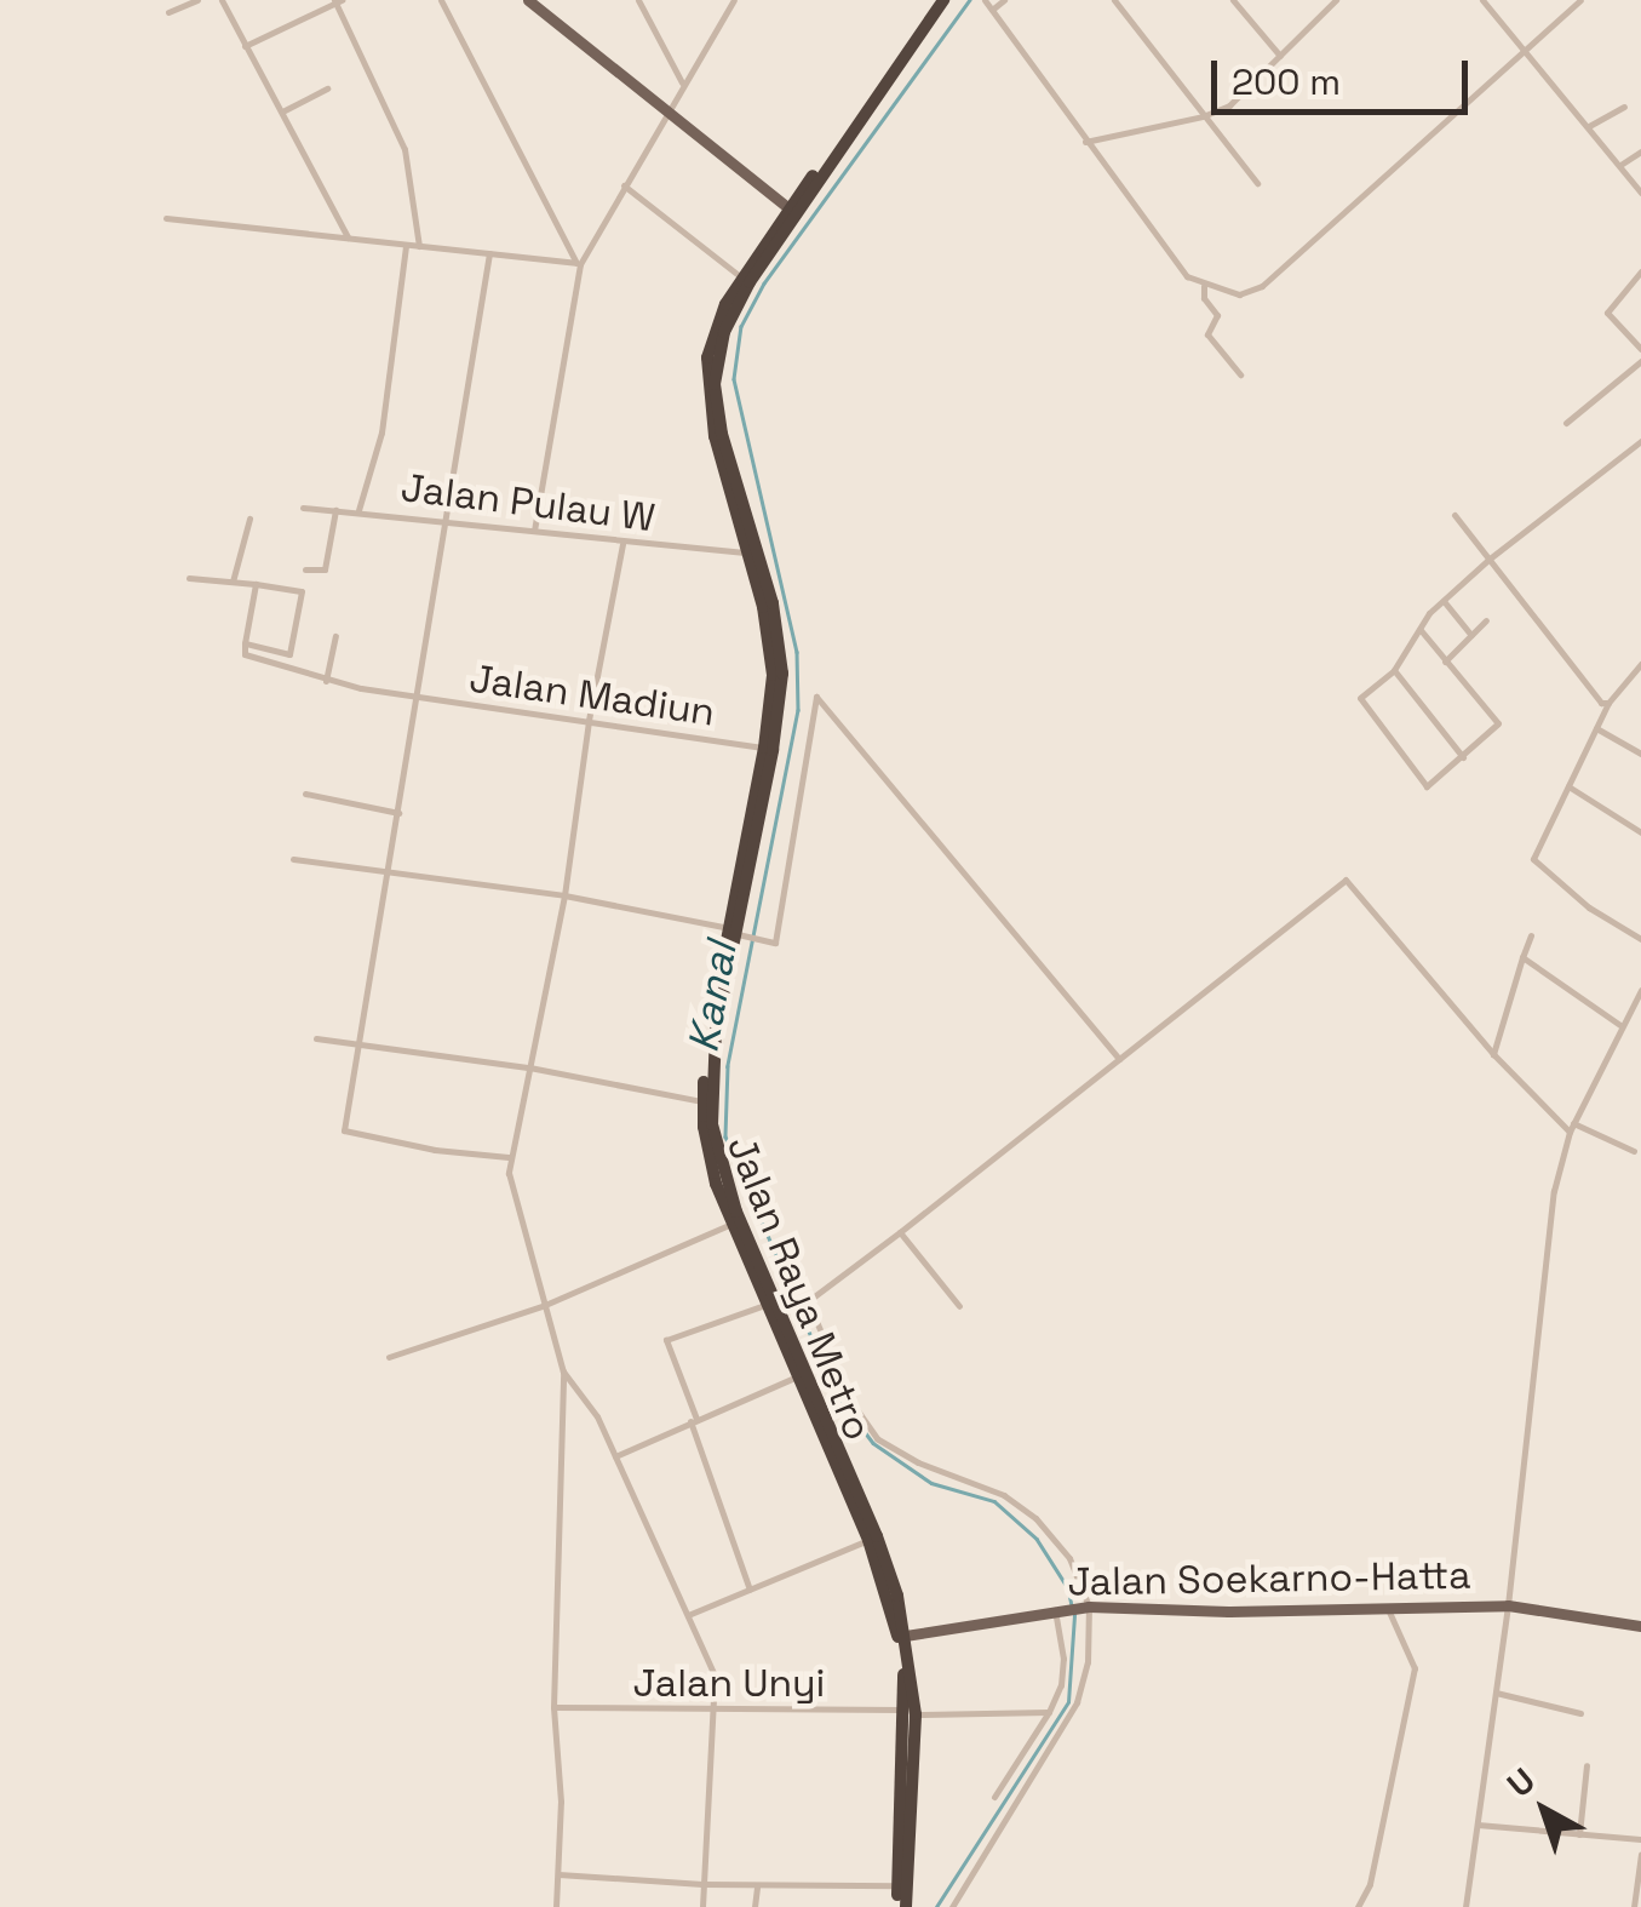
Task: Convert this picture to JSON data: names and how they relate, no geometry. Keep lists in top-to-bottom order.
{
  "streets": {
    "highway": ["Jalan Raya Metro"],
    "main road": ["Jalan Soekarno-Hatta"],
    "street": ["Jalan Pulau W", "Jalan Madiun", "Jalan Unyi"]
  },
  "crossings": [
    ["Jalan Pulau W", "Jalan Raya Metro"],
    ["Jalan Madiun", "Jalan Raya Metro"],
    ["Jalan Raya Metro", "Jalan Soekarno-Hatta"]
  ],
  "water": ["Kanal"],
  "scale_bar": "200 m",
  "north": "top left"
}
